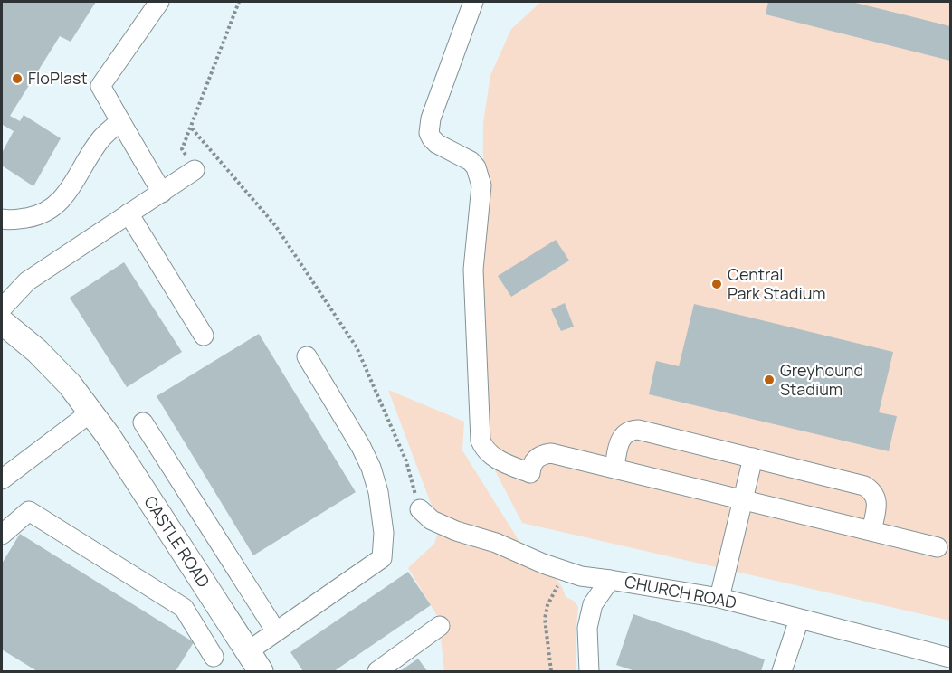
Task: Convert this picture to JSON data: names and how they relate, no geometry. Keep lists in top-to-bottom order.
{
  "streets": {
    "main road": ["CASTLE ROAD"],
    "street": ["CHURCH ROAD"]
  },
  "places": ["FloPlast", "Central Park Stadium", "Greyhound Stadium"]
}
